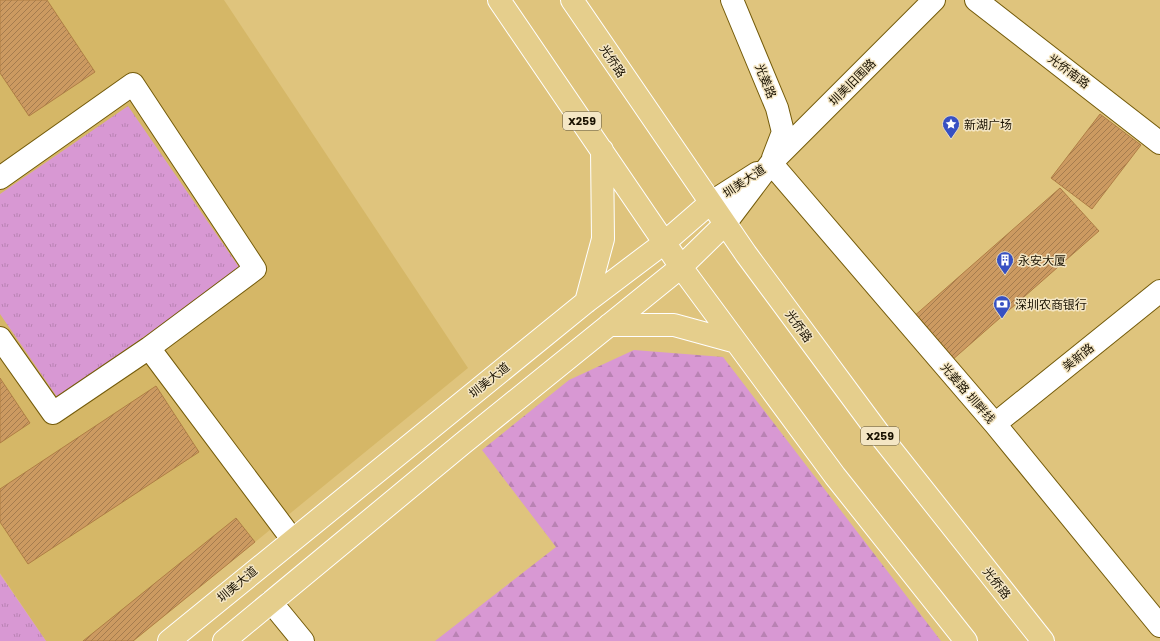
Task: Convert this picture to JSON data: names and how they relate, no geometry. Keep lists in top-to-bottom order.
{
  "streets": {
    "main road": ["光侨路", "X259", "圳美大道"],
    "street": [
      "光侨南路",
      "光姜路",
      "圳美旧围路",
      "美新路",
      "光姜路 圳畔线"
    ]
  },
  "crossings": [
    ["光侨路", "圳美大道"],
    ["光姜路", "圳美旧围路"],
    ["光姜路", "圳美大道"],
    ["光姜路", "光姜路 圳畔线"],
    ["圳美旧围路", "圳美大道"],
    ["圳美旧围路", "光姜路 圳畔线"],
    ["X259", "圳美大道"],
    ["圳美大道", "光姜路 圳畔线"],
    ["美新路", "光姜路 圳畔线"]
  ],
  "places": {
    "place": ["新湖广场"],
    "building": ["永安大厦"],
    "bank": ["深圳农商银行"]
  }
}
